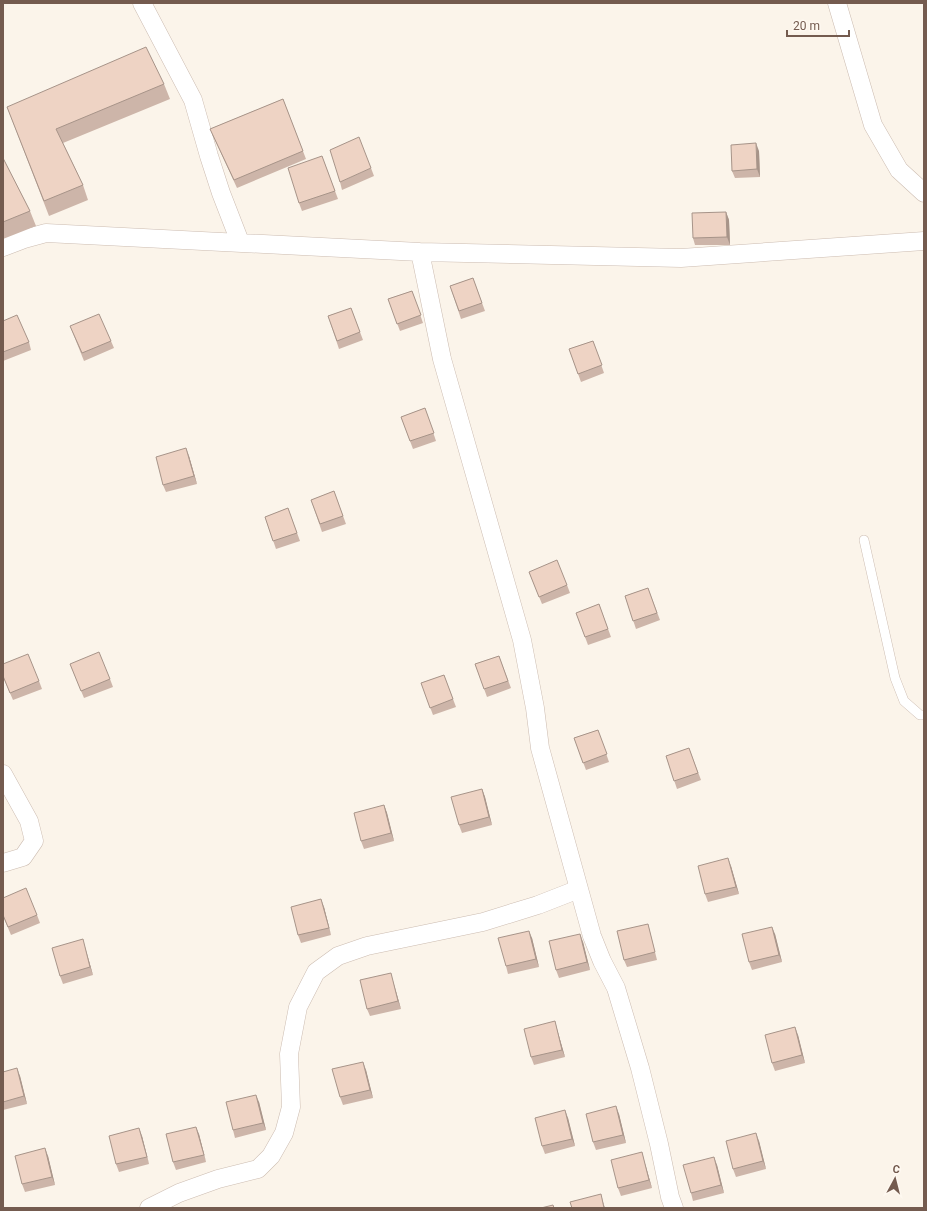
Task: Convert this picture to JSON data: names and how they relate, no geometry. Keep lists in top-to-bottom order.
{
  "scale_bar": "20 m",
  "north": "top"
}
